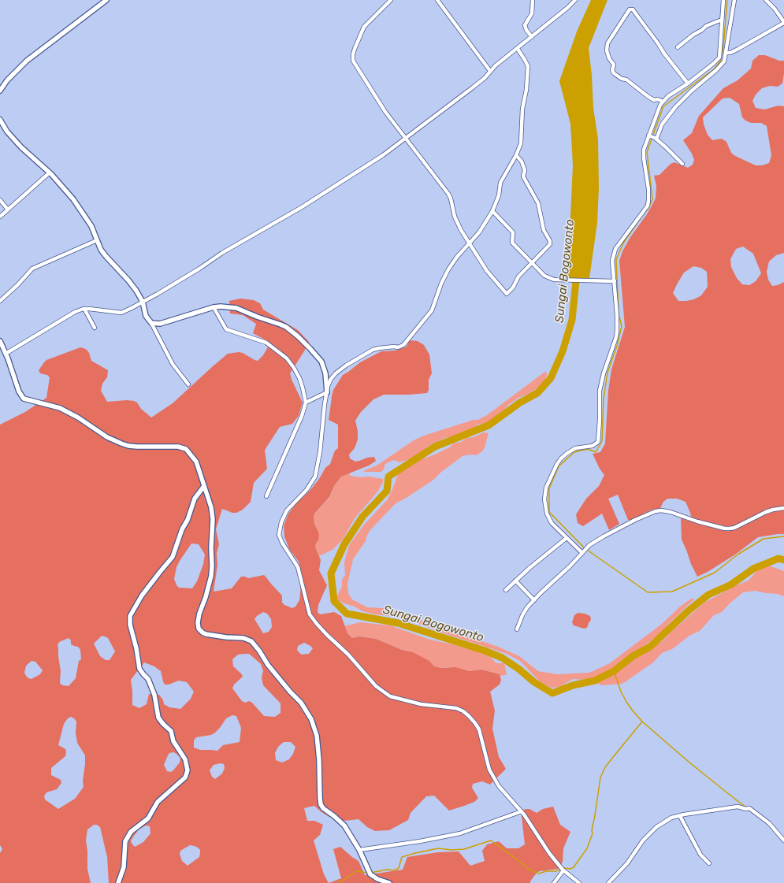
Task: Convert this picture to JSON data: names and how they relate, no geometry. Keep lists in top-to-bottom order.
{
  "water": ["Sungai Bogowonto"]
}
